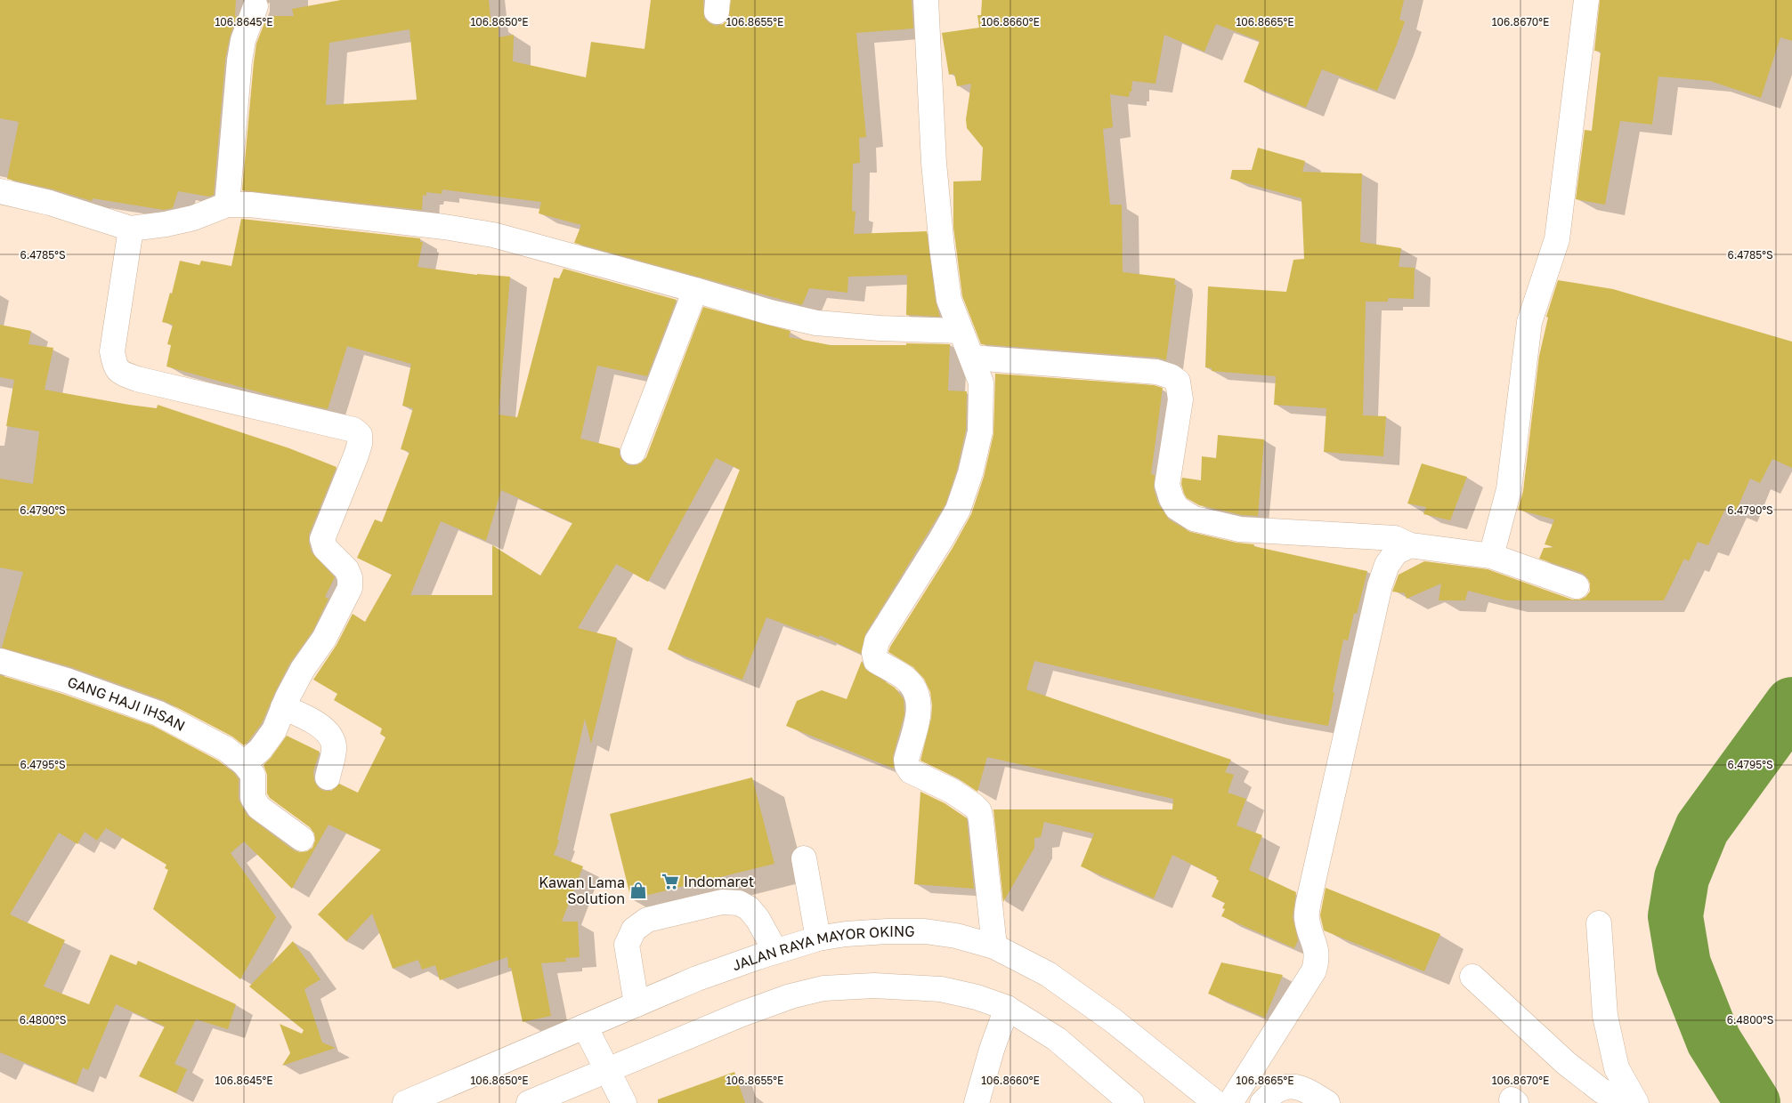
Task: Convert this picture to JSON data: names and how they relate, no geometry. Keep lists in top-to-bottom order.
{
  "streets": {
    "street": ["GANG HAJI IHSAN", "JALAN RAYA MAYOR OKING"]
  },
  "places": {
    "supermarket": ["Indomaret"],
    "shop": ["Kawan Lama Solution"]
  },
  "coordinates": [
    "106.8645°E",
    "106.8650°E",
    "106.8655°E",
    "106.8660°E",
    "106.8665°E",
    "106.8670°E",
    "6.4785°S",
    "6.4790°S",
    "6.4795°S",
    "6.4800°S"
  ]
}
